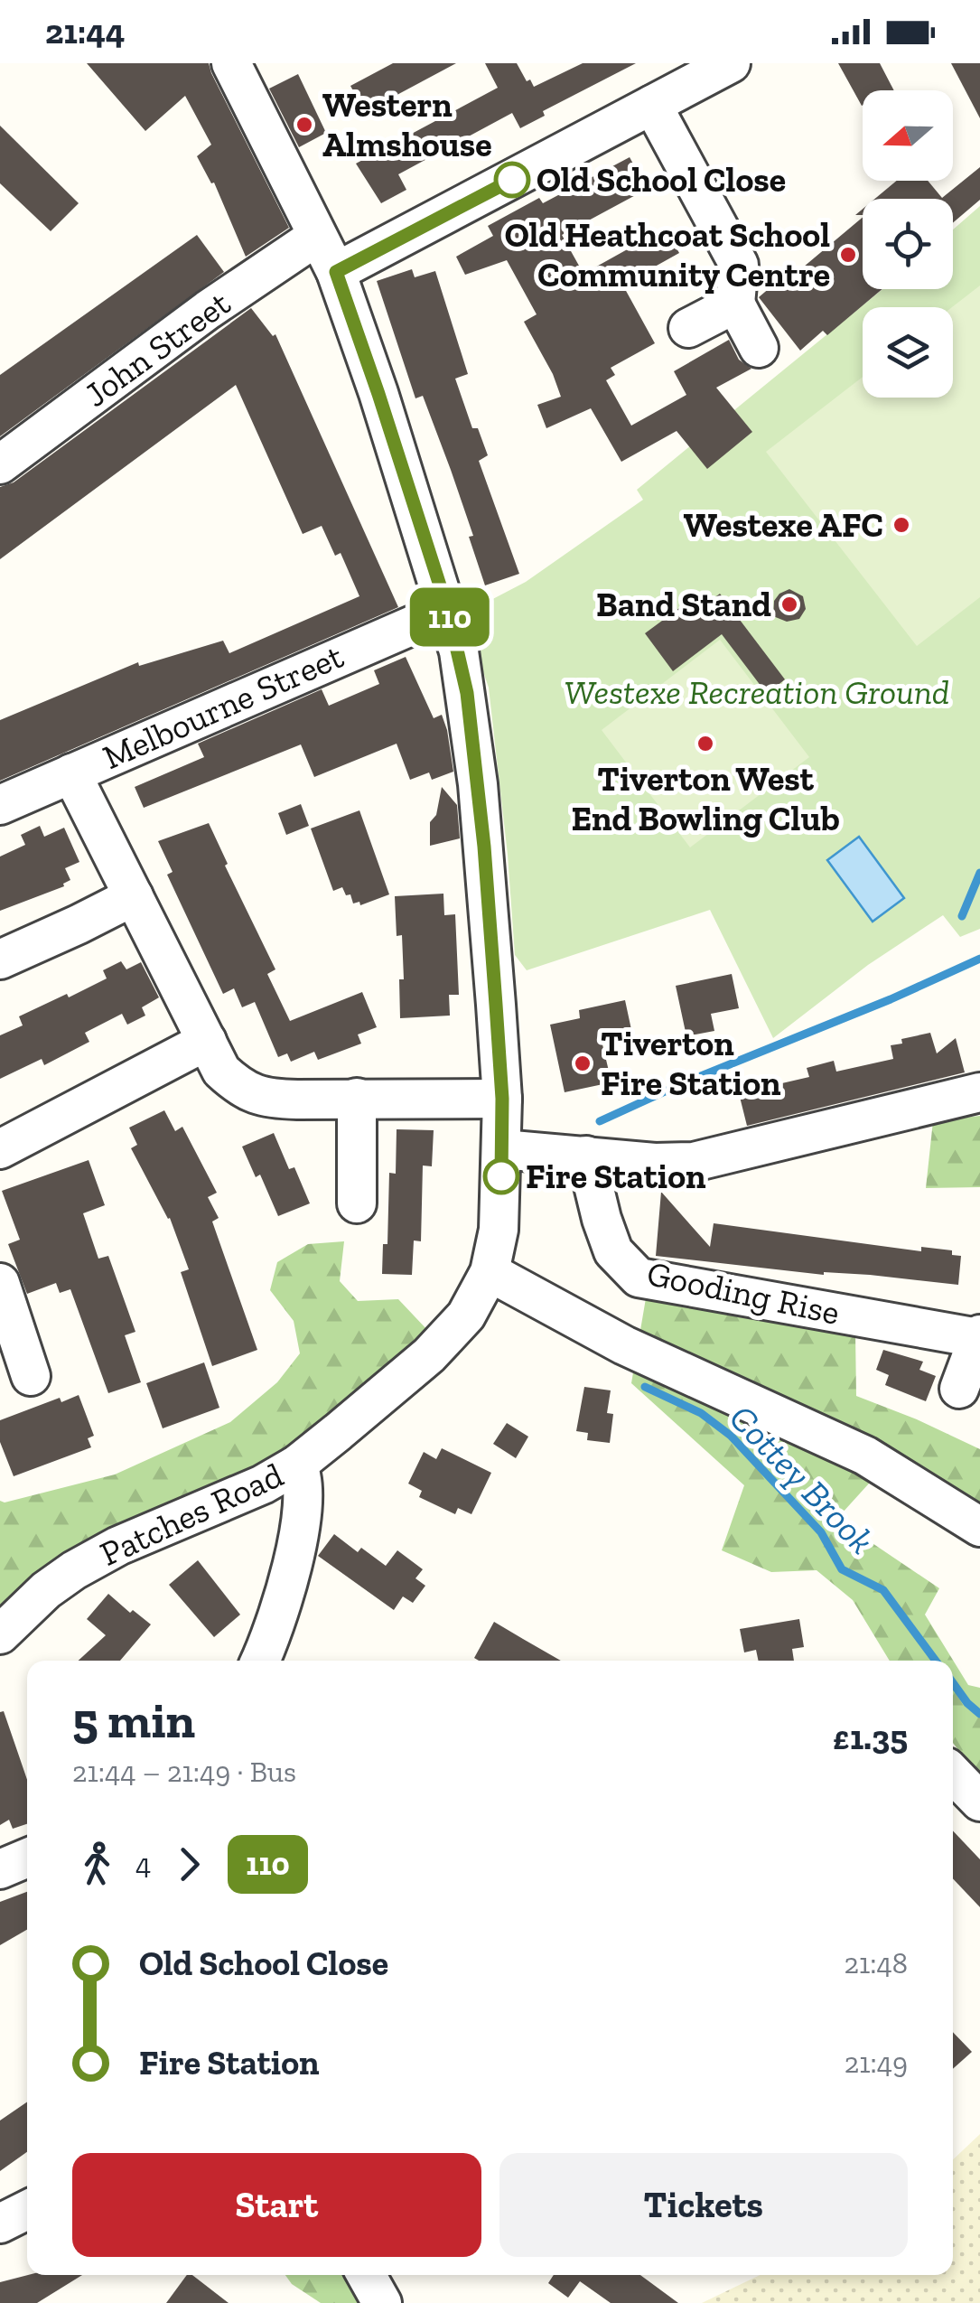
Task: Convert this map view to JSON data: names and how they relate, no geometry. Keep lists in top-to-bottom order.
{
  "streets": {
    "street": [
      "John Street",
      "Melbourne Street",
      "Gooding Rise",
      "Patches Road"
    ]
  },
  "crossings": [
    ["John Street", "Patches Road"],
    ["Melbourne Street", "Patches Road"]
  ],
  "water": ["Cottey Brook"],
  "parks": ["Westexe Recreation Ground"],
  "places": [
    "Western Almshouse",
    "Old School Close",
    "Old Heathcoat School Community Centre",
    "Westexe AFC",
    "Band Stand",
    "Tiverton West End Bowling Club",
    "Tiverton Fire Station",
    "Fire Station"
  ],
  "lines": ["bus line 110"],
  "north": "left",
  "page": {
    "status": "21:44",
    "on_map": "110",
    "heading": ["5 min", "21:44 – 21:49 · Bus", "£1.35"],
    "legs": ["4", "110"],
    "list": [
      {
        "name": "Old School Close",
        "value": "21:48"
      },
      {
        "name": "Fire Station",
        "value": "21:49"
      }
    ],
    "buttons": ["Start", "Tickets"]
  }
}
